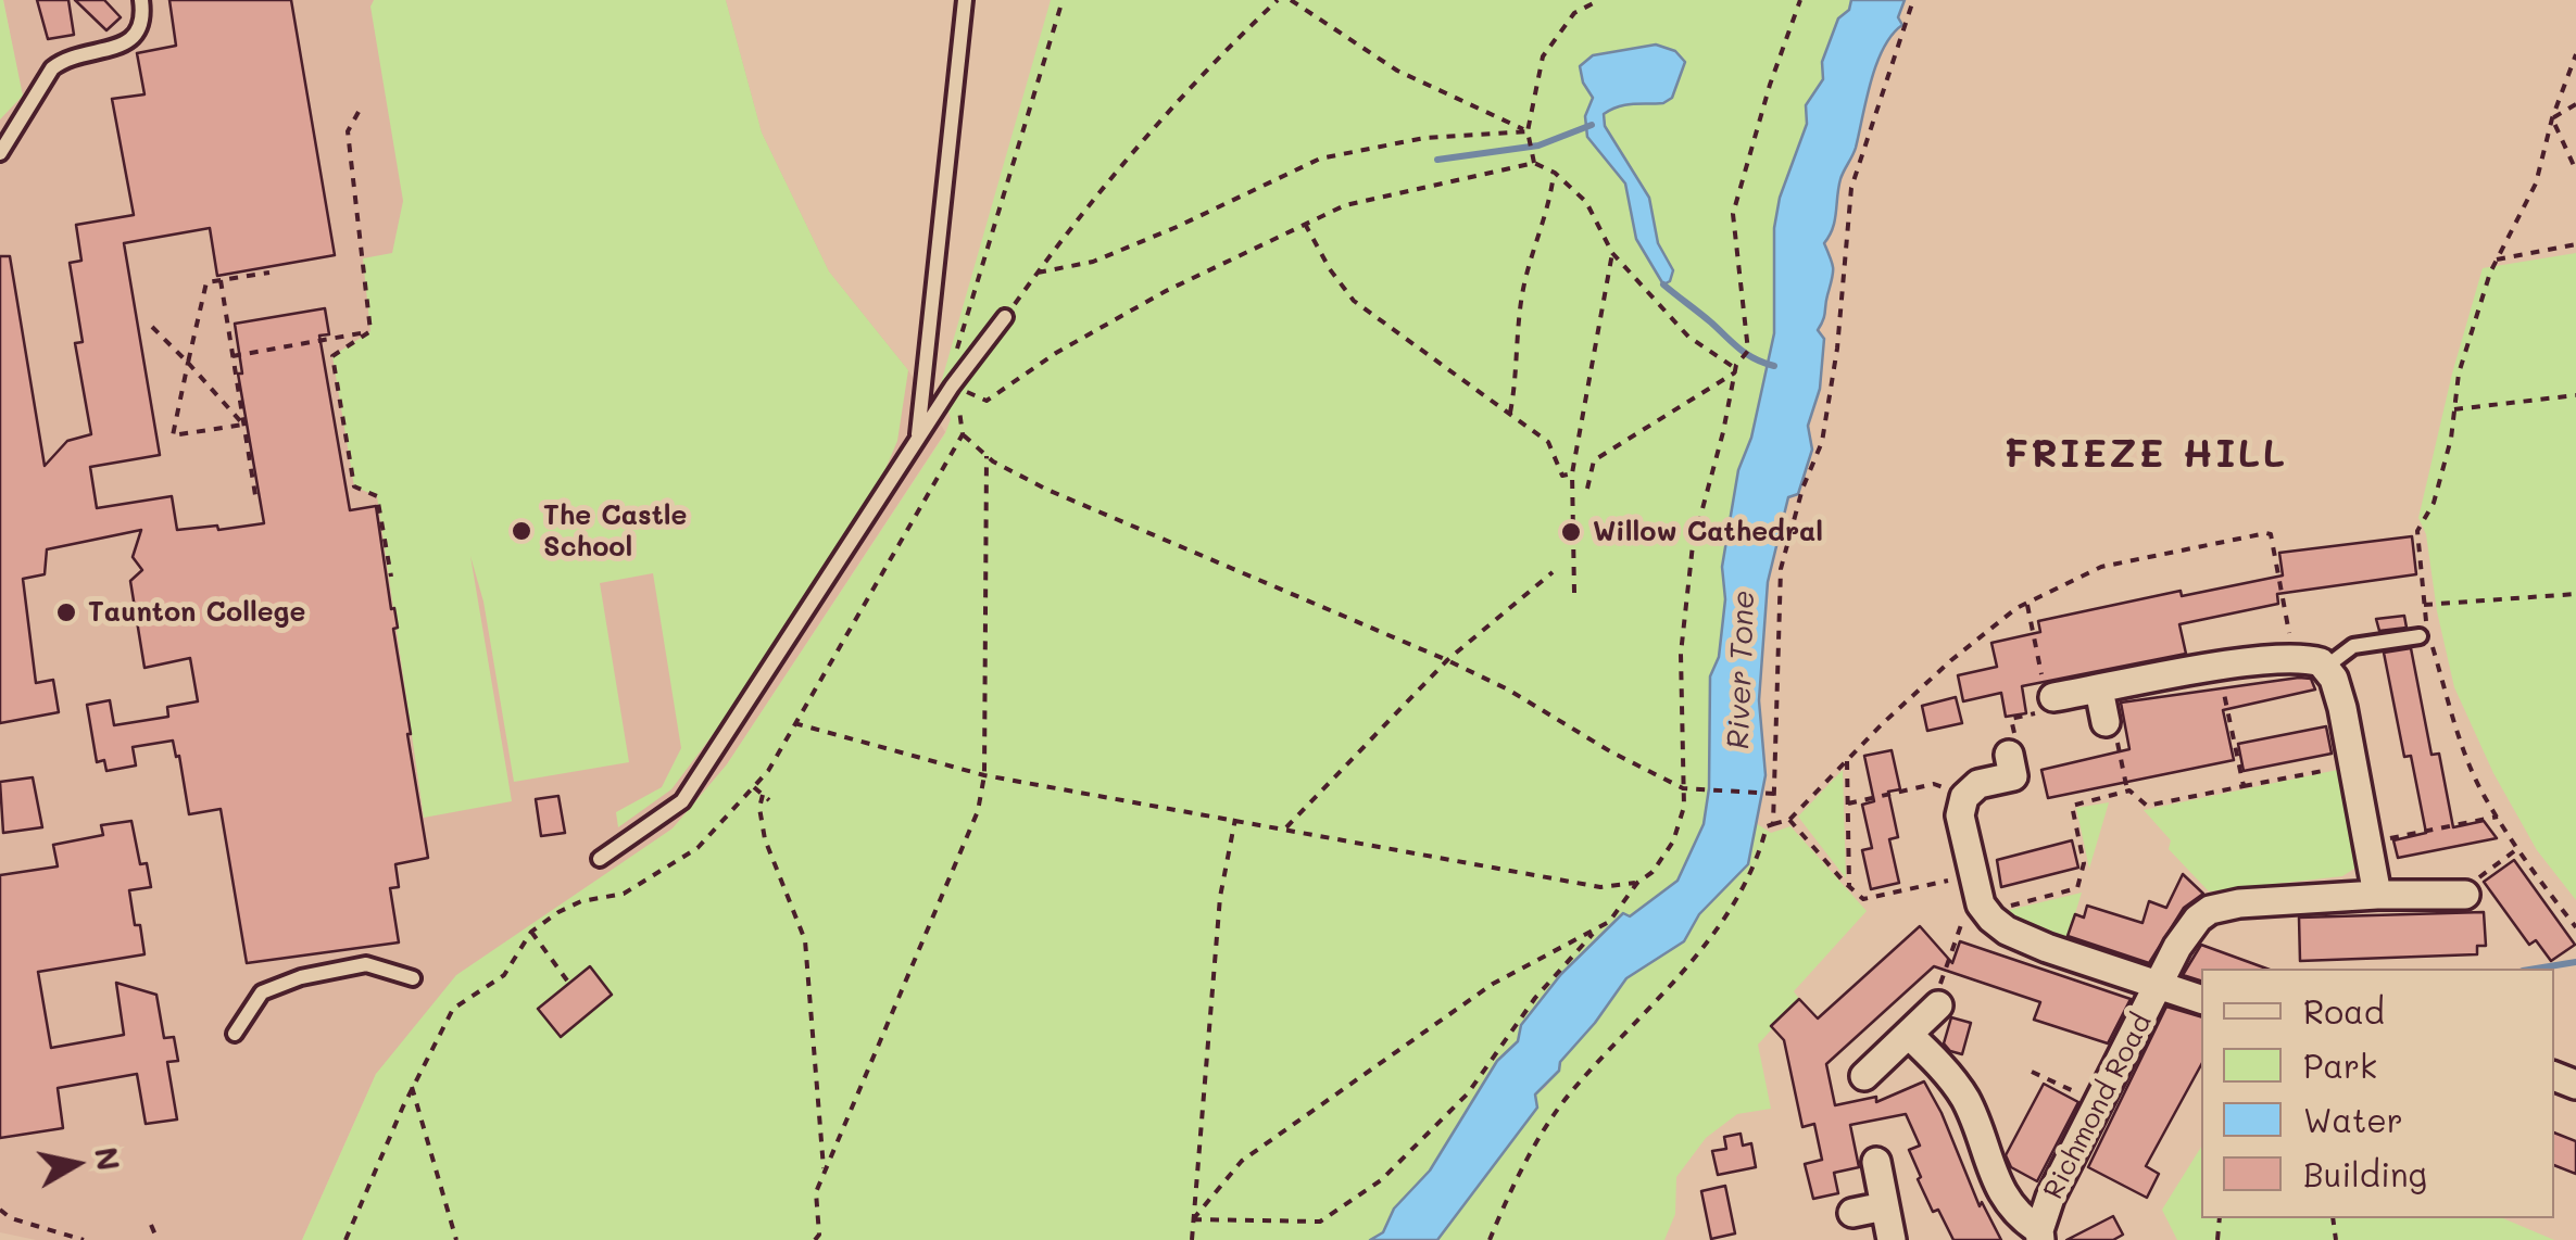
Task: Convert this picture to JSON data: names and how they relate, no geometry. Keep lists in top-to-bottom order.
{
  "streets": {
    "street": ["Richmond Road"]
  },
  "districts": ["FRIEZE HILL"],
  "water": ["River Tone"],
  "places": ["The Castle School", "Willow Cathedral", "Taunton College"],
  "legend": [
    "Road",
    "Park",
    "Water",
    "Building"
  ],
  "north": "right"
}
